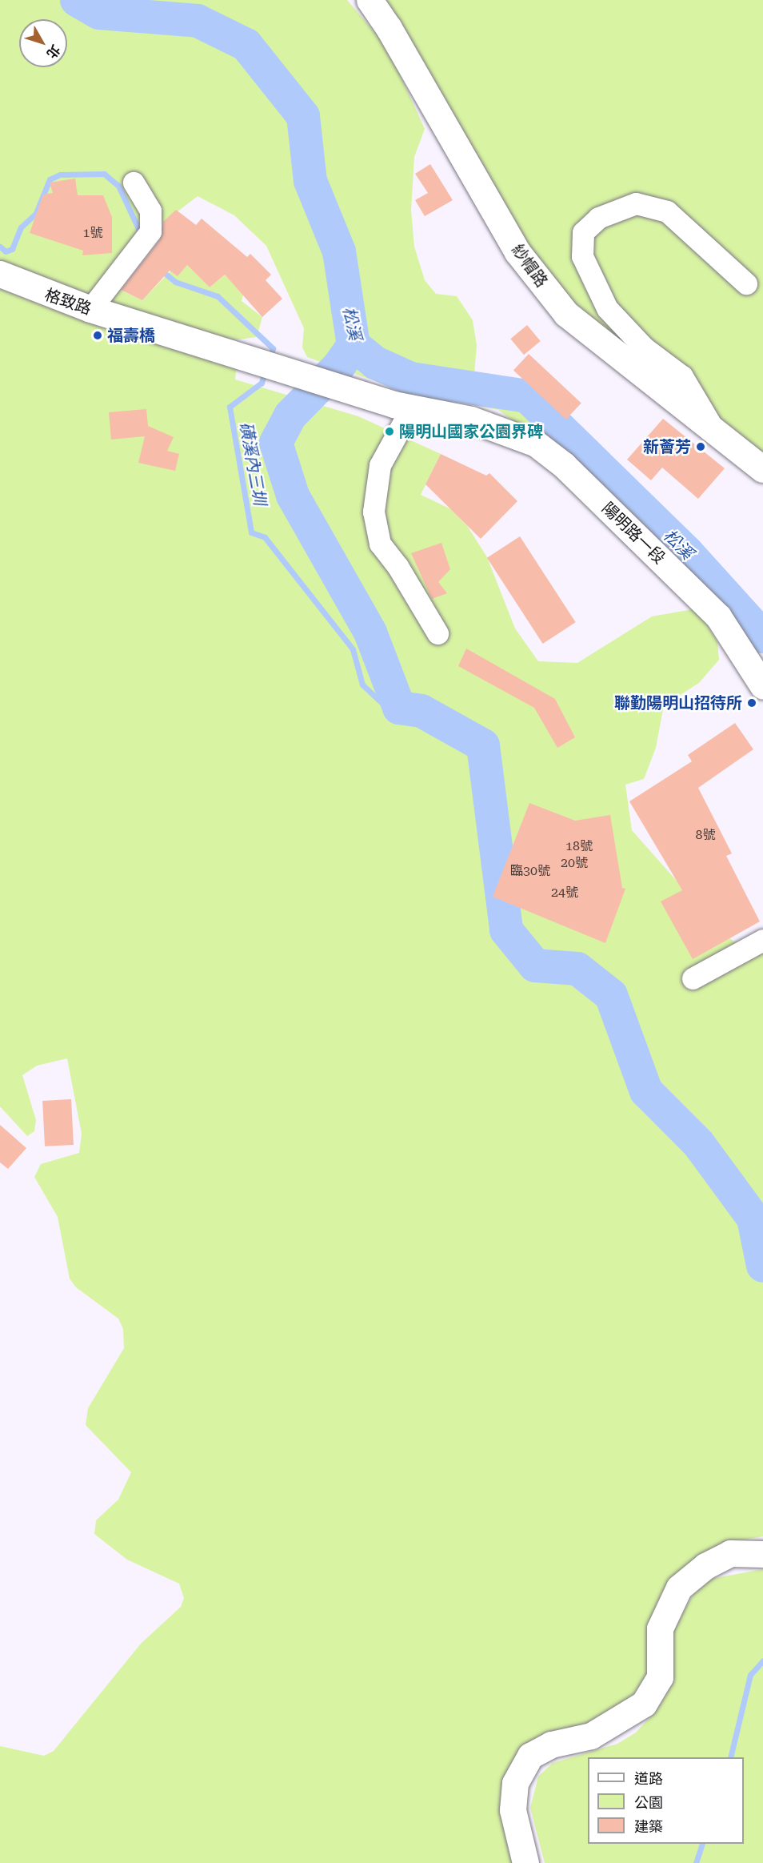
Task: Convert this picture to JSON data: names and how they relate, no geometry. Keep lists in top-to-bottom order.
{
  "streets": {
    "street": ["紗帽路", "格致路", "陽明路一段"]
  },
  "crossings": [
    ["格致路", "陽明路一段"]
  ],
  "water": ["松溪", "磺溪內三圳"],
  "places": [
    "福壽橋",
    "陽明山國家公園界碑",
    "新薈芳",
    "聯勤陽明山招待所"
  ],
  "house_numbers": [
    "1號",
    "8號",
    "18號",
    "20號",
    "臨30號",
    "24號"
  ],
  "legend": ["道路", "公園", "建築"],
  "north": "bottom right"
}
